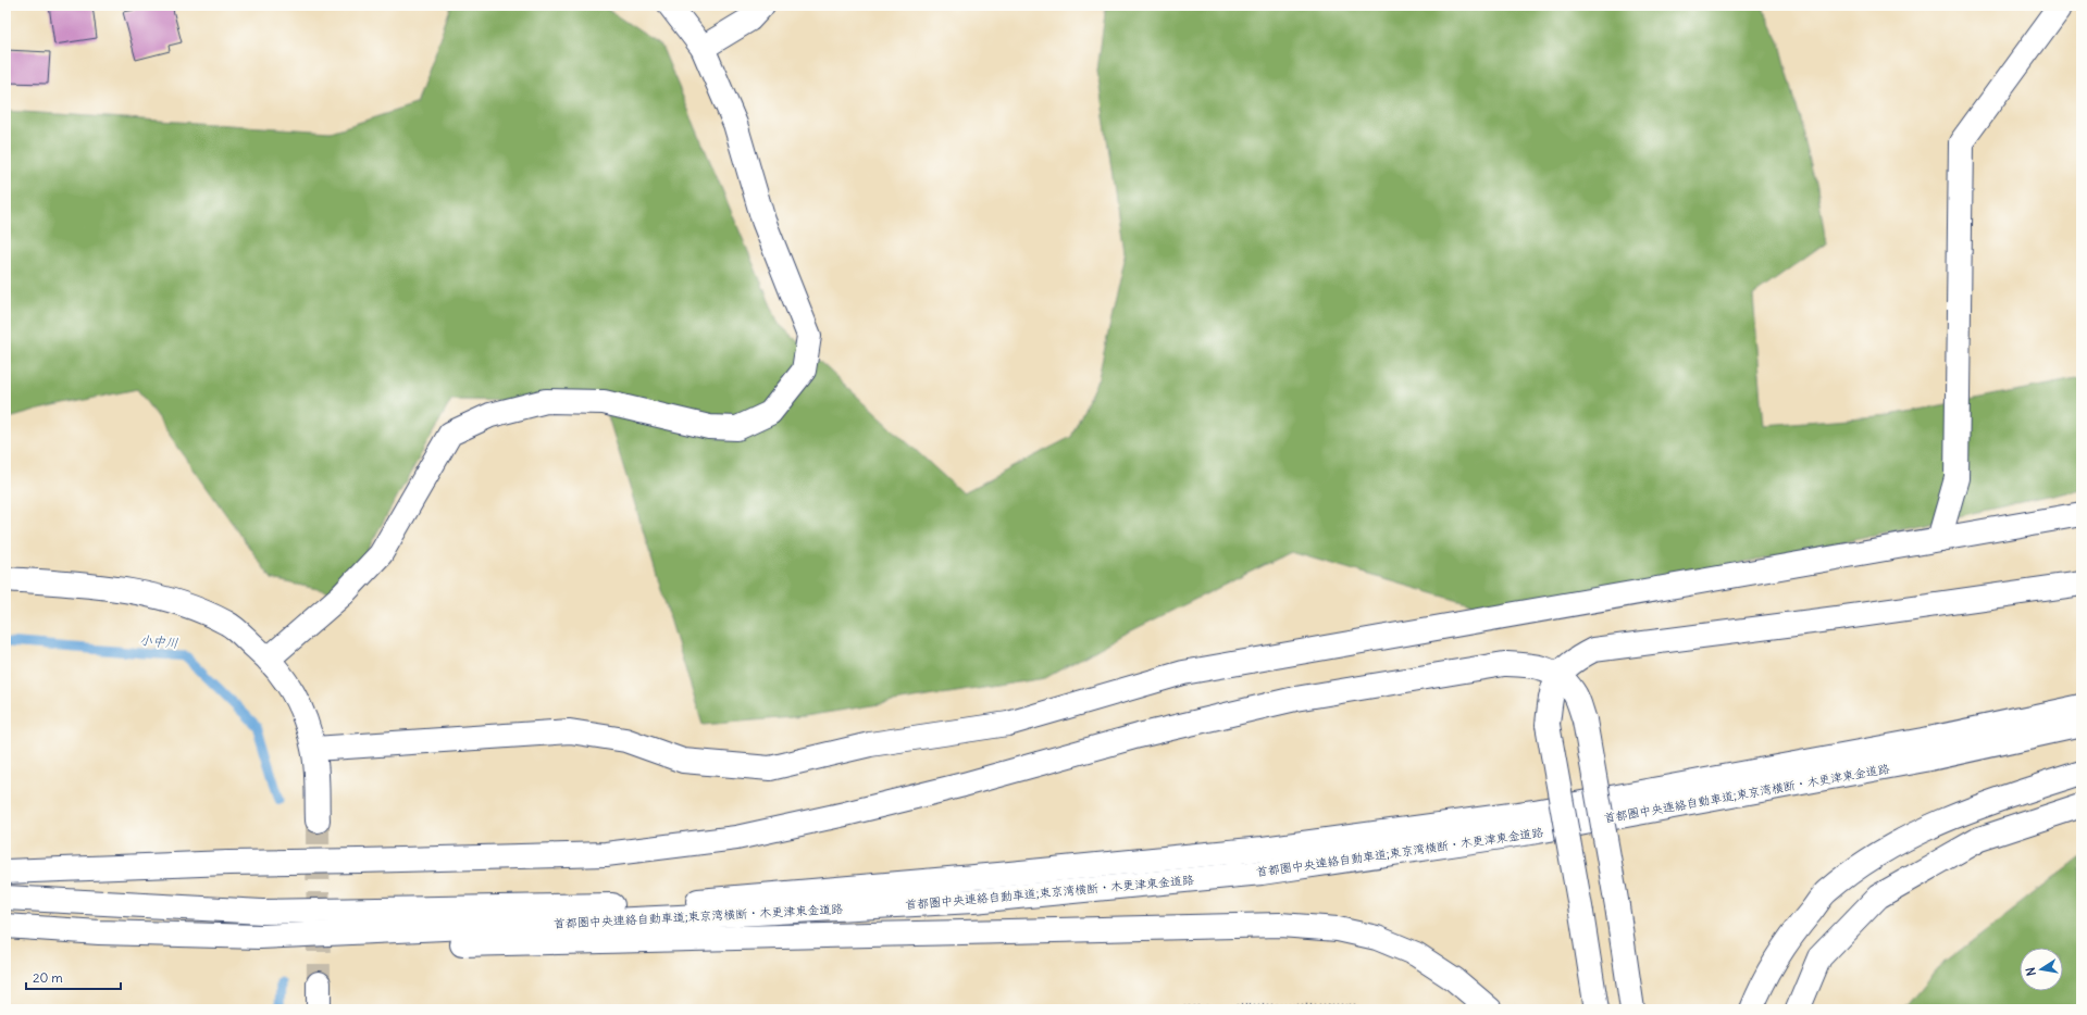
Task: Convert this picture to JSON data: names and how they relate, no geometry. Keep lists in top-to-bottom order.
{
  "streets": {
    "main road": ["首都圏中央連絡自動車道;東京湾横断・木更津東金道路"]
  },
  "water": ["小中川"],
  "scale_bar": "20 m",
  "north": "left"
}
